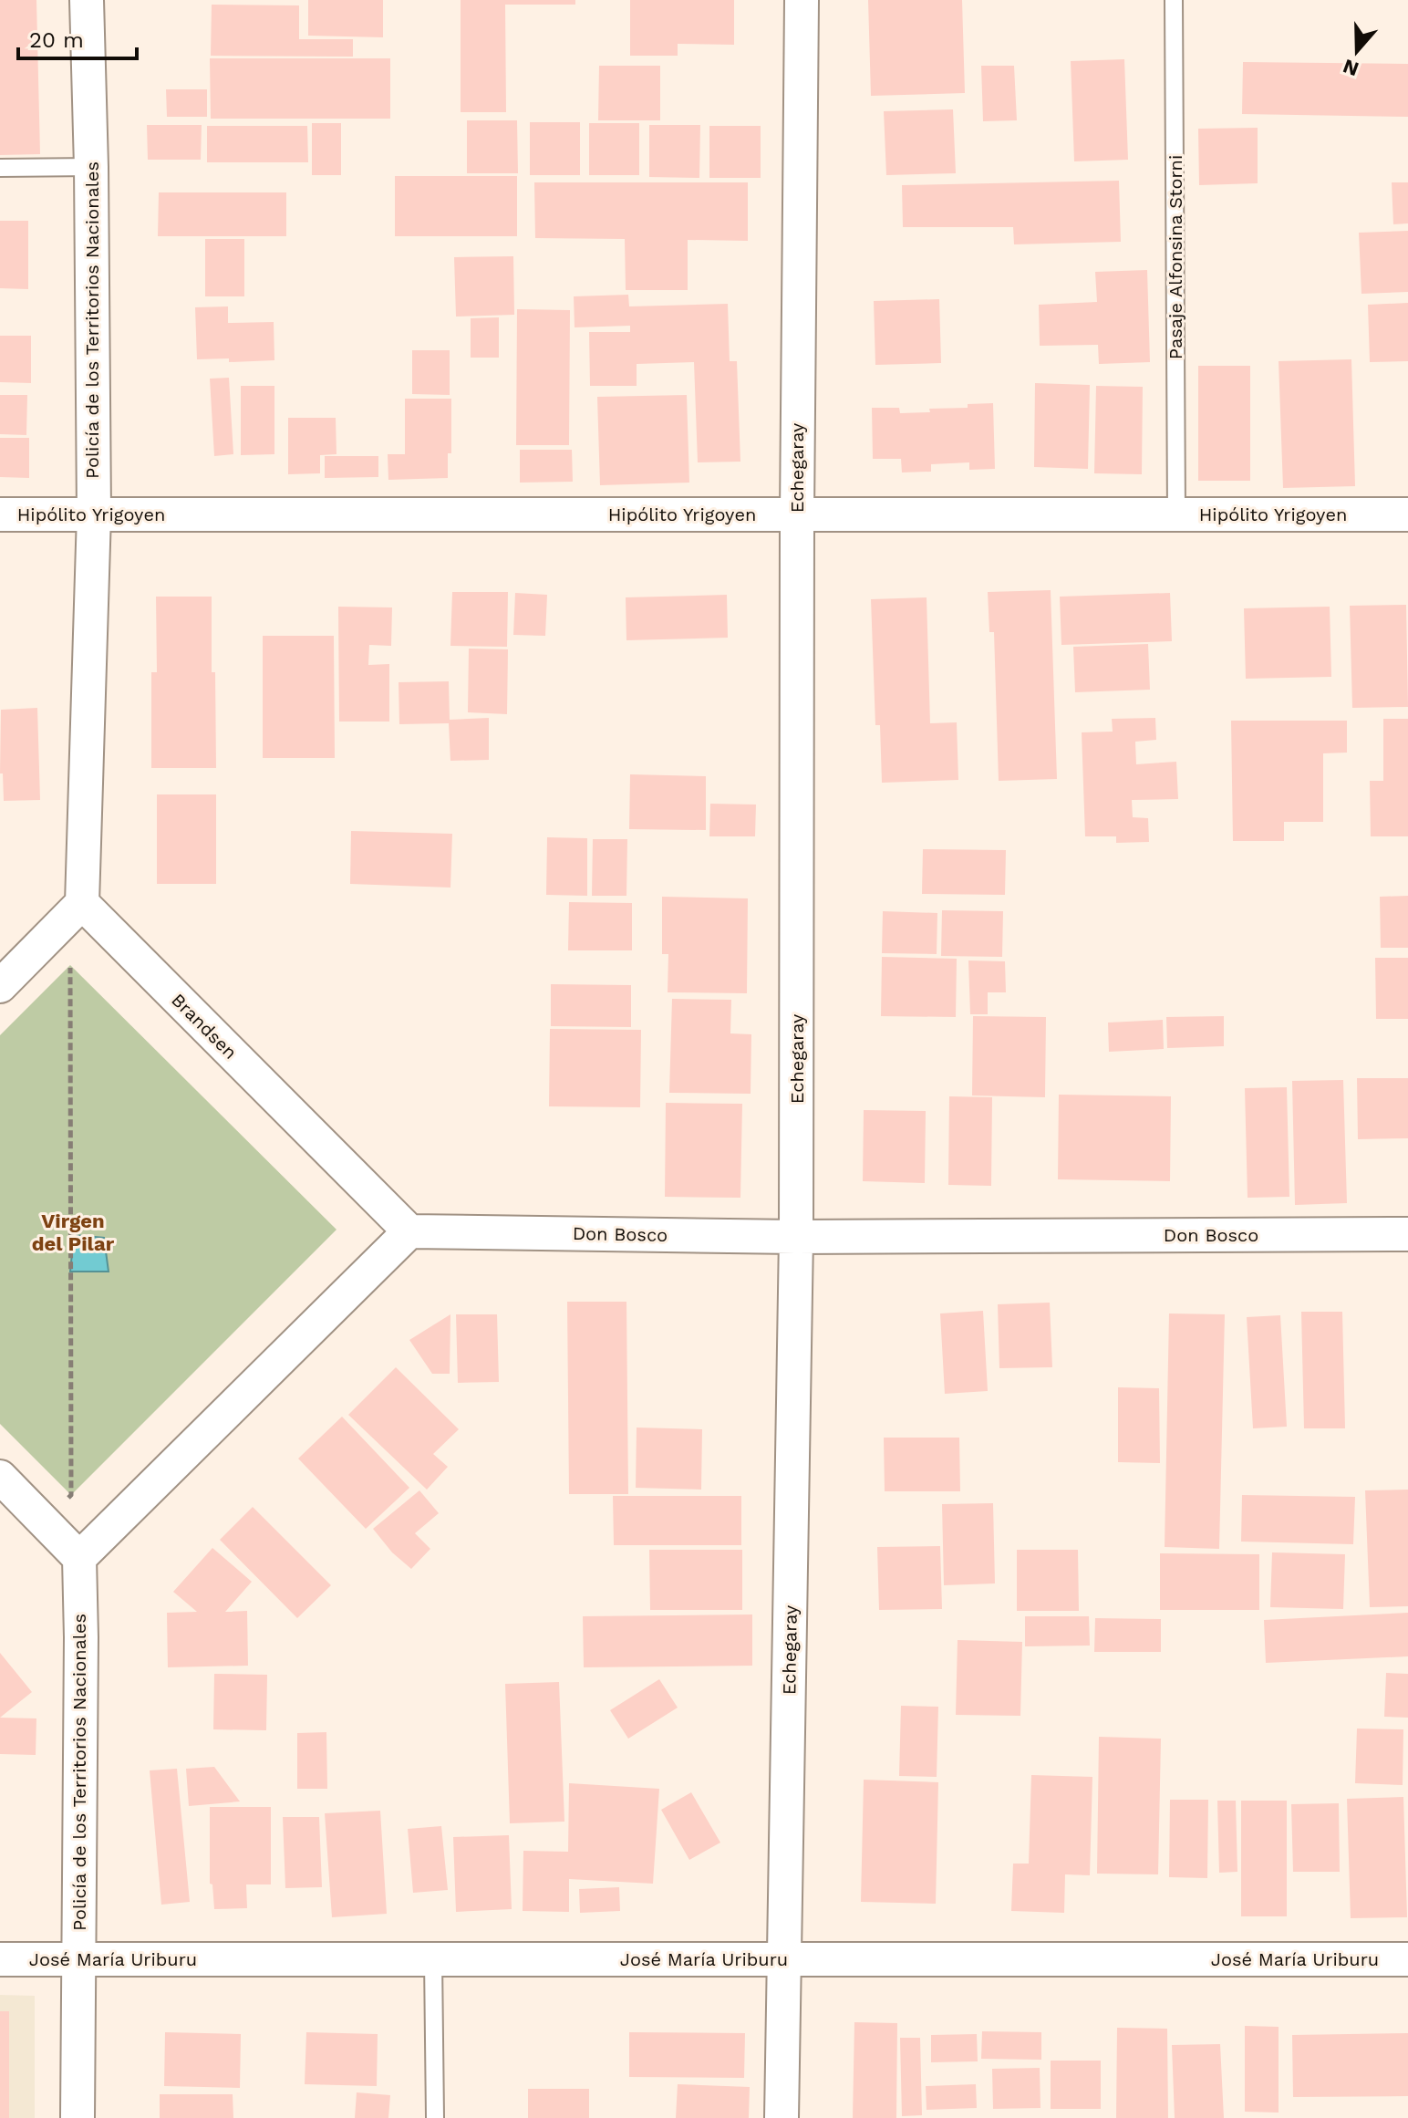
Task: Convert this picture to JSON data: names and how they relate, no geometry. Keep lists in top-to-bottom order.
{
  "streets": {
    "street": [
      "Policía de los Territorios Nacionales",
      "Echegaray",
      "Hipólito Yrigoyen",
      "Brandsen",
      "Don Bosco",
      "José María Uriburu"
    ],
    "lane": ["Pasaje Alfonsina Storni"]
  },
  "crossings": [
    ["Pasaje Alfonsina Storni", "Hipólito Yrigoyen"],
    ["Policía de los Territorios Nacionales", "Hipólito Yrigoyen"],
    ["Policía de los Territorios Nacionales", "Brandsen"],
    ["Policía de los Territorios Nacionales", "José María Uriburu"],
    ["Echegaray", "Hipólito Yrigoyen"],
    ["Echegaray", "Don Bosco"],
    ["Echegaray", "José María Uriburu"],
    ["Brandsen", "Don Bosco"]
  ],
  "districts": ["Virgen del Pilar"],
  "scale_bar": "20 m",
  "north": "bottom"
}
